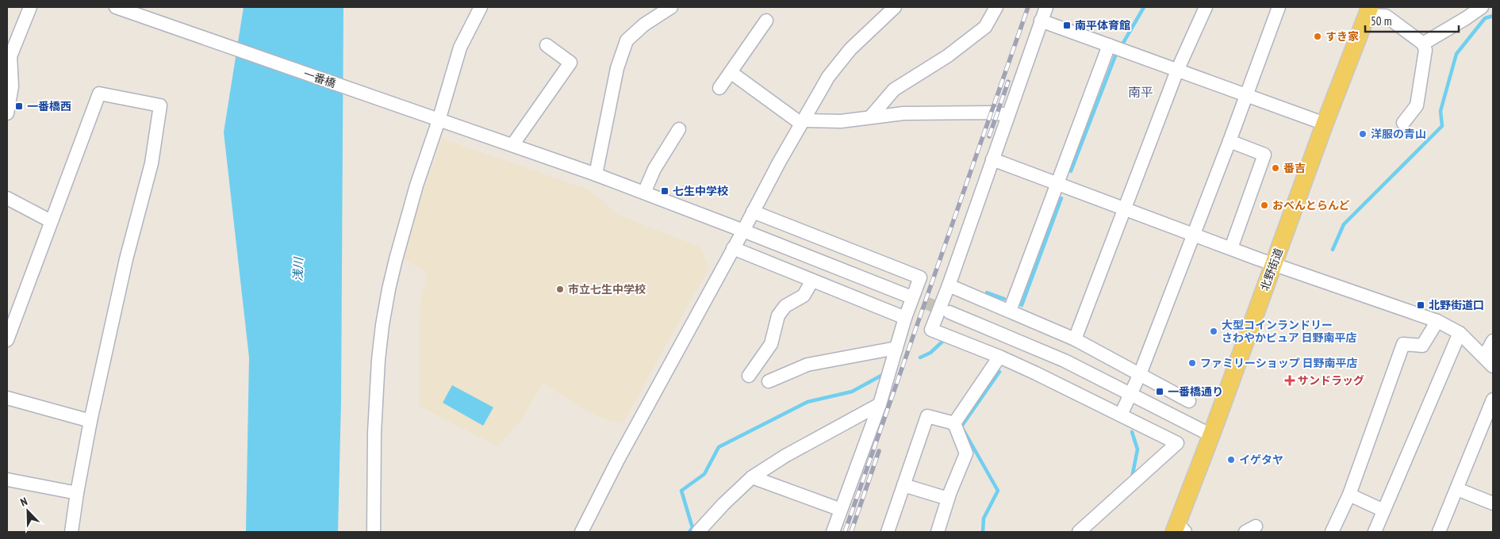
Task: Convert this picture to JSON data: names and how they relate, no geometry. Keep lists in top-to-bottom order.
{
  "streets": {
    "main road": ["北野街道"],
    "street": ["一番橋"]
  },
  "districts": ["南平"],
  "water": ["浅川"],
  "places": {
    "transit": [
      "南平体育館",
      "一番橋西",
      "七生中学校",
      "北野街道口",
      "一番橋通り"
    ],
    "other": [
      "すき家",
      "洋服の青山",
      "番吉",
      "おべんとらんど",
      "市立七生中学校",
      "大型コインランドリー さわやかピュア 日野南平店",
      "ファミリーショップ 日野南平店",
      "イゲタヤ"
    ],
    "health": ["サンドラッグ"]
  },
  "scale_bar": "50 m",
  "north": "top left"
}
